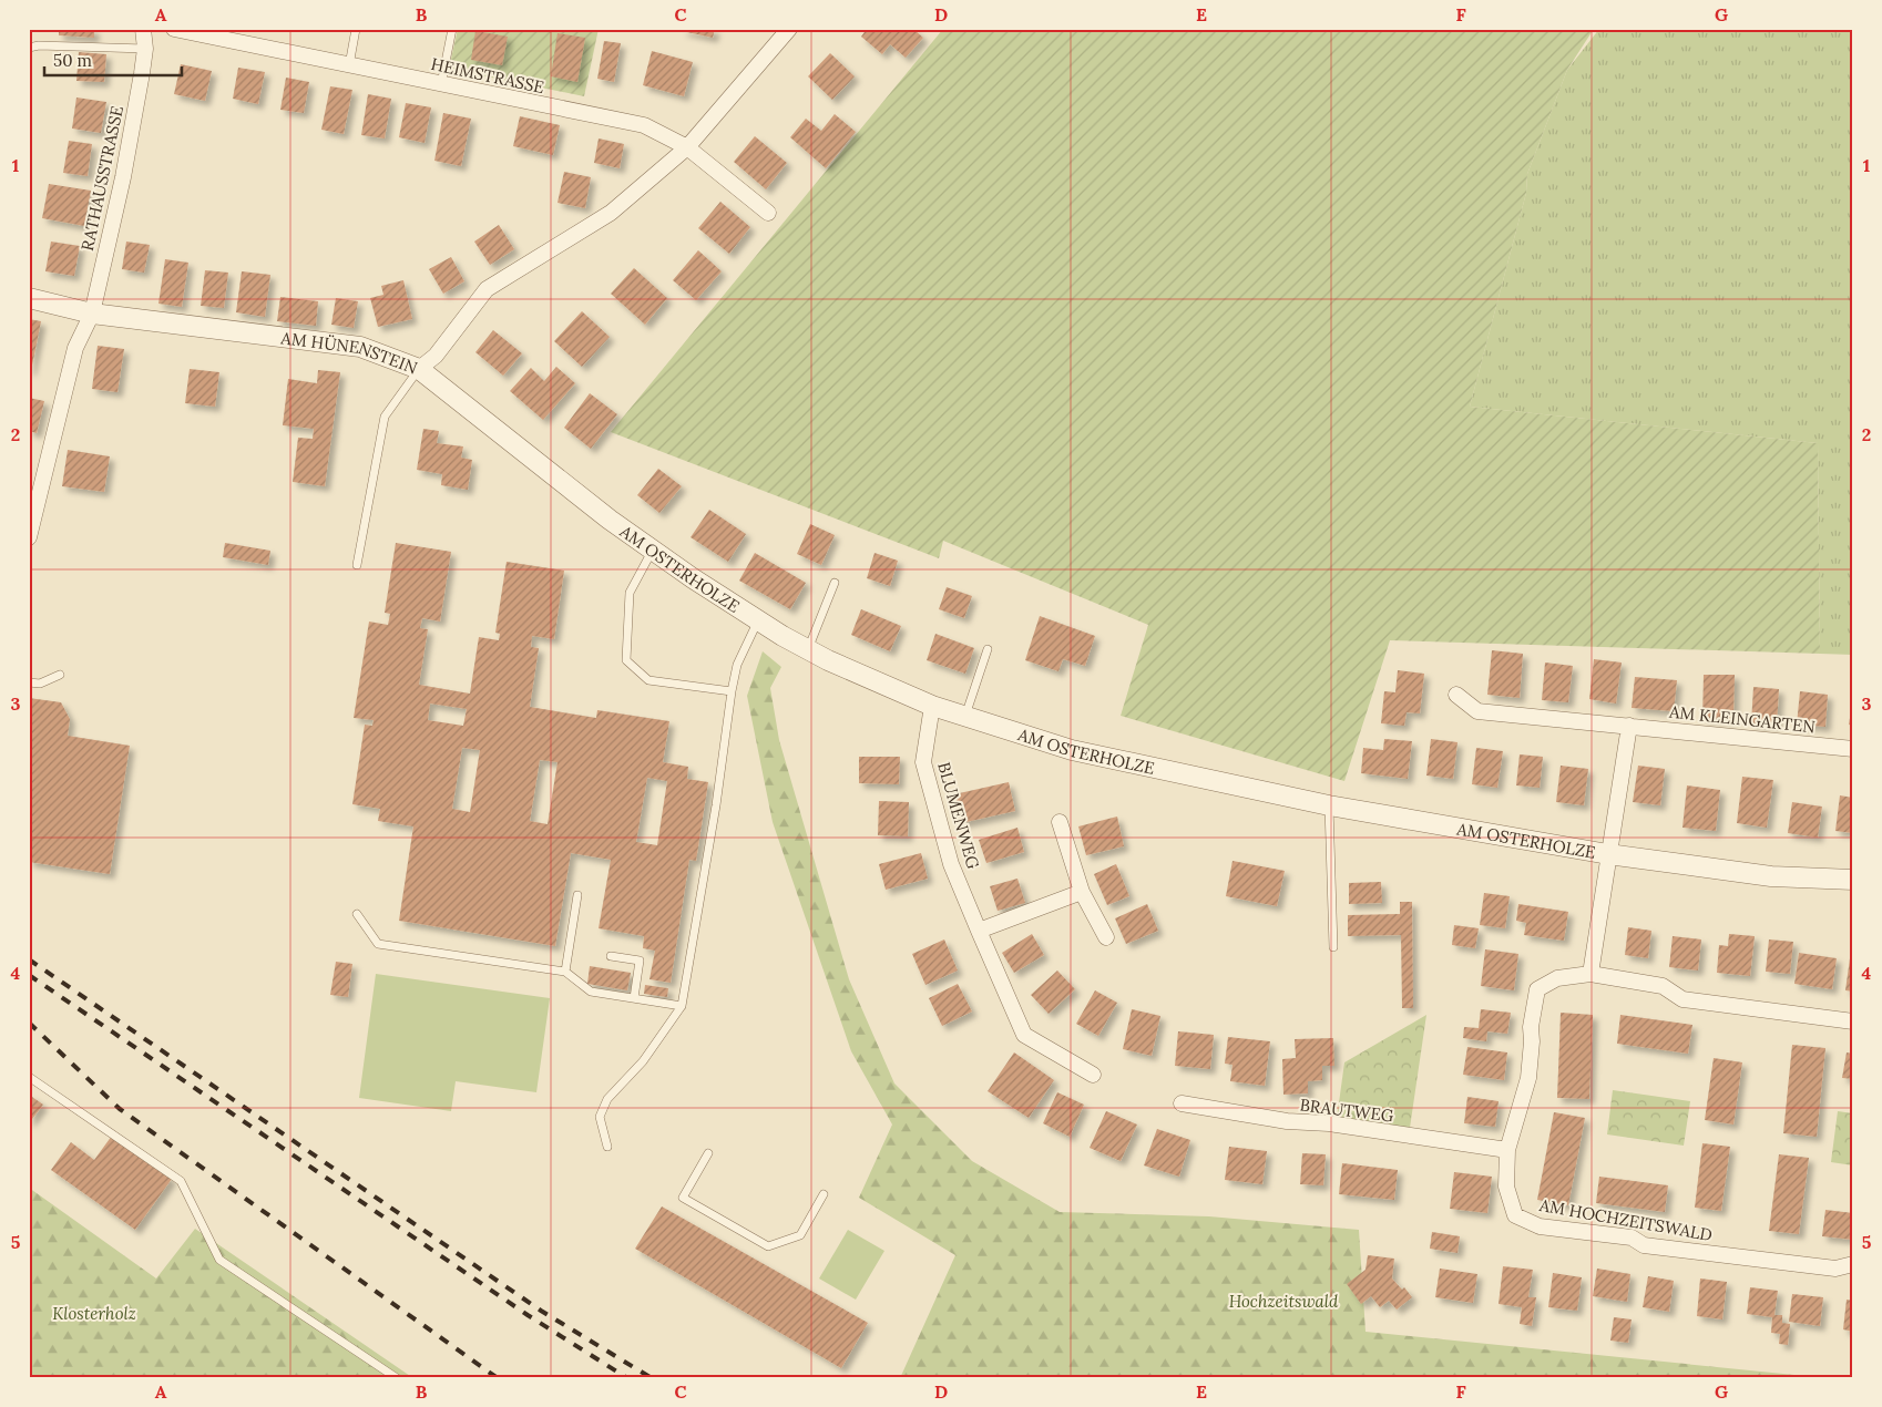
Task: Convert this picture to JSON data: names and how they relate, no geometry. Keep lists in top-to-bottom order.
{
  "streets": {
    "street": [
      "HEIMSTRASSE",
      "RATHAUSSTRASSE",
      "AM HÜNENSTEIN",
      "AM OSTERHOLZE",
      "AM KLEINGARTEN",
      "BLUMENWEG",
      "BRAUTWEG",
      "AM HOCHZEITSWALD"
    ]
  },
  "crossings": [
    ["HEIMSTRASSE", "AM HÜNENSTEIN"],
    ["RATHAUSSTRASSE", "AM HÜNENSTEIN"],
    ["AM HÜNENSTEIN", "AM OSTERHOLZE"],
    ["AM OSTERHOLZE", "BLUMENWEG"],
    ["BRAUTWEG", "AM HOCHZEITSWALD"]
  ],
  "parks": ["Hochzeitswald", "Klosterholz"],
  "scale_bar": "50 m",
  "grid": {
    "columns": [
      "A",
      "B",
      "C",
      "D",
      "E",
      "F",
      "G"
    ],
    "rows": [
      "1",
      "2",
      "3",
      "4",
      "5"
    ]
  }
}
